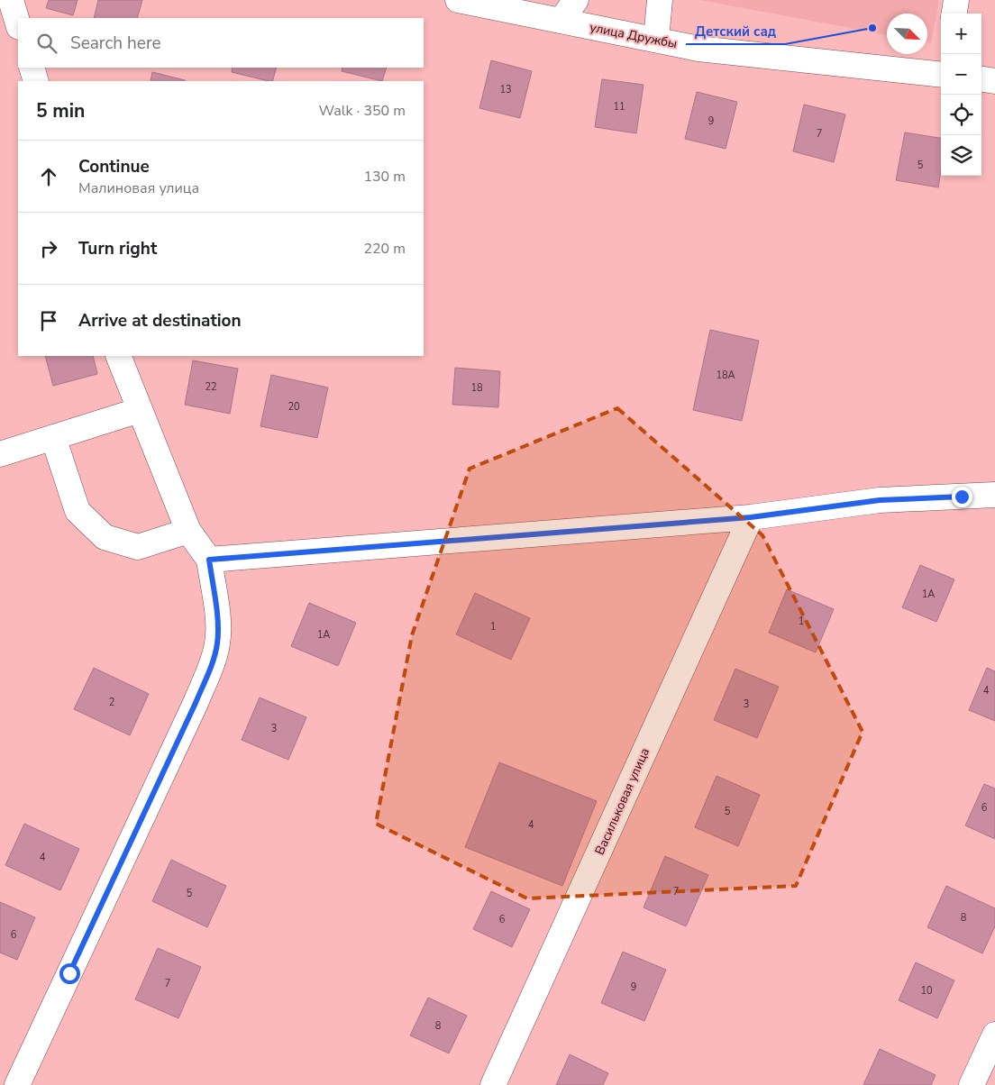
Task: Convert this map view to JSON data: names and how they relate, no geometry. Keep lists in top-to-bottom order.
{
  "streets": {
    "street": ["улица Дружбы", "Васильковая улица"]
  },
  "places": ["Детский сад"],
  "house_numbers": [
    "13",
    "11",
    "9",
    "7",
    "5",
    "18А",
    "22",
    "18",
    "20",
    "1А",
    "1",
    "1",
    "1А",
    "4",
    "2",
    "3",
    "3",
    "6",
    "5",
    "4",
    "4",
    "7",
    "5",
    "8",
    "6",
    "6",
    "7",
    "9",
    "10",
    "8"
  ],
  "north": "bottom right",
  "page": {
    "map_buttons": ["+", "−"],
    "search": "Search here",
    "heading": ["5 min", "Walk · 350 m"],
    "list": [
      ["Continue", "Малиновая улица", "130 m"],
      ["Turn right", "220 m"],
      "Arrive at destination"
    ]
  }
}
